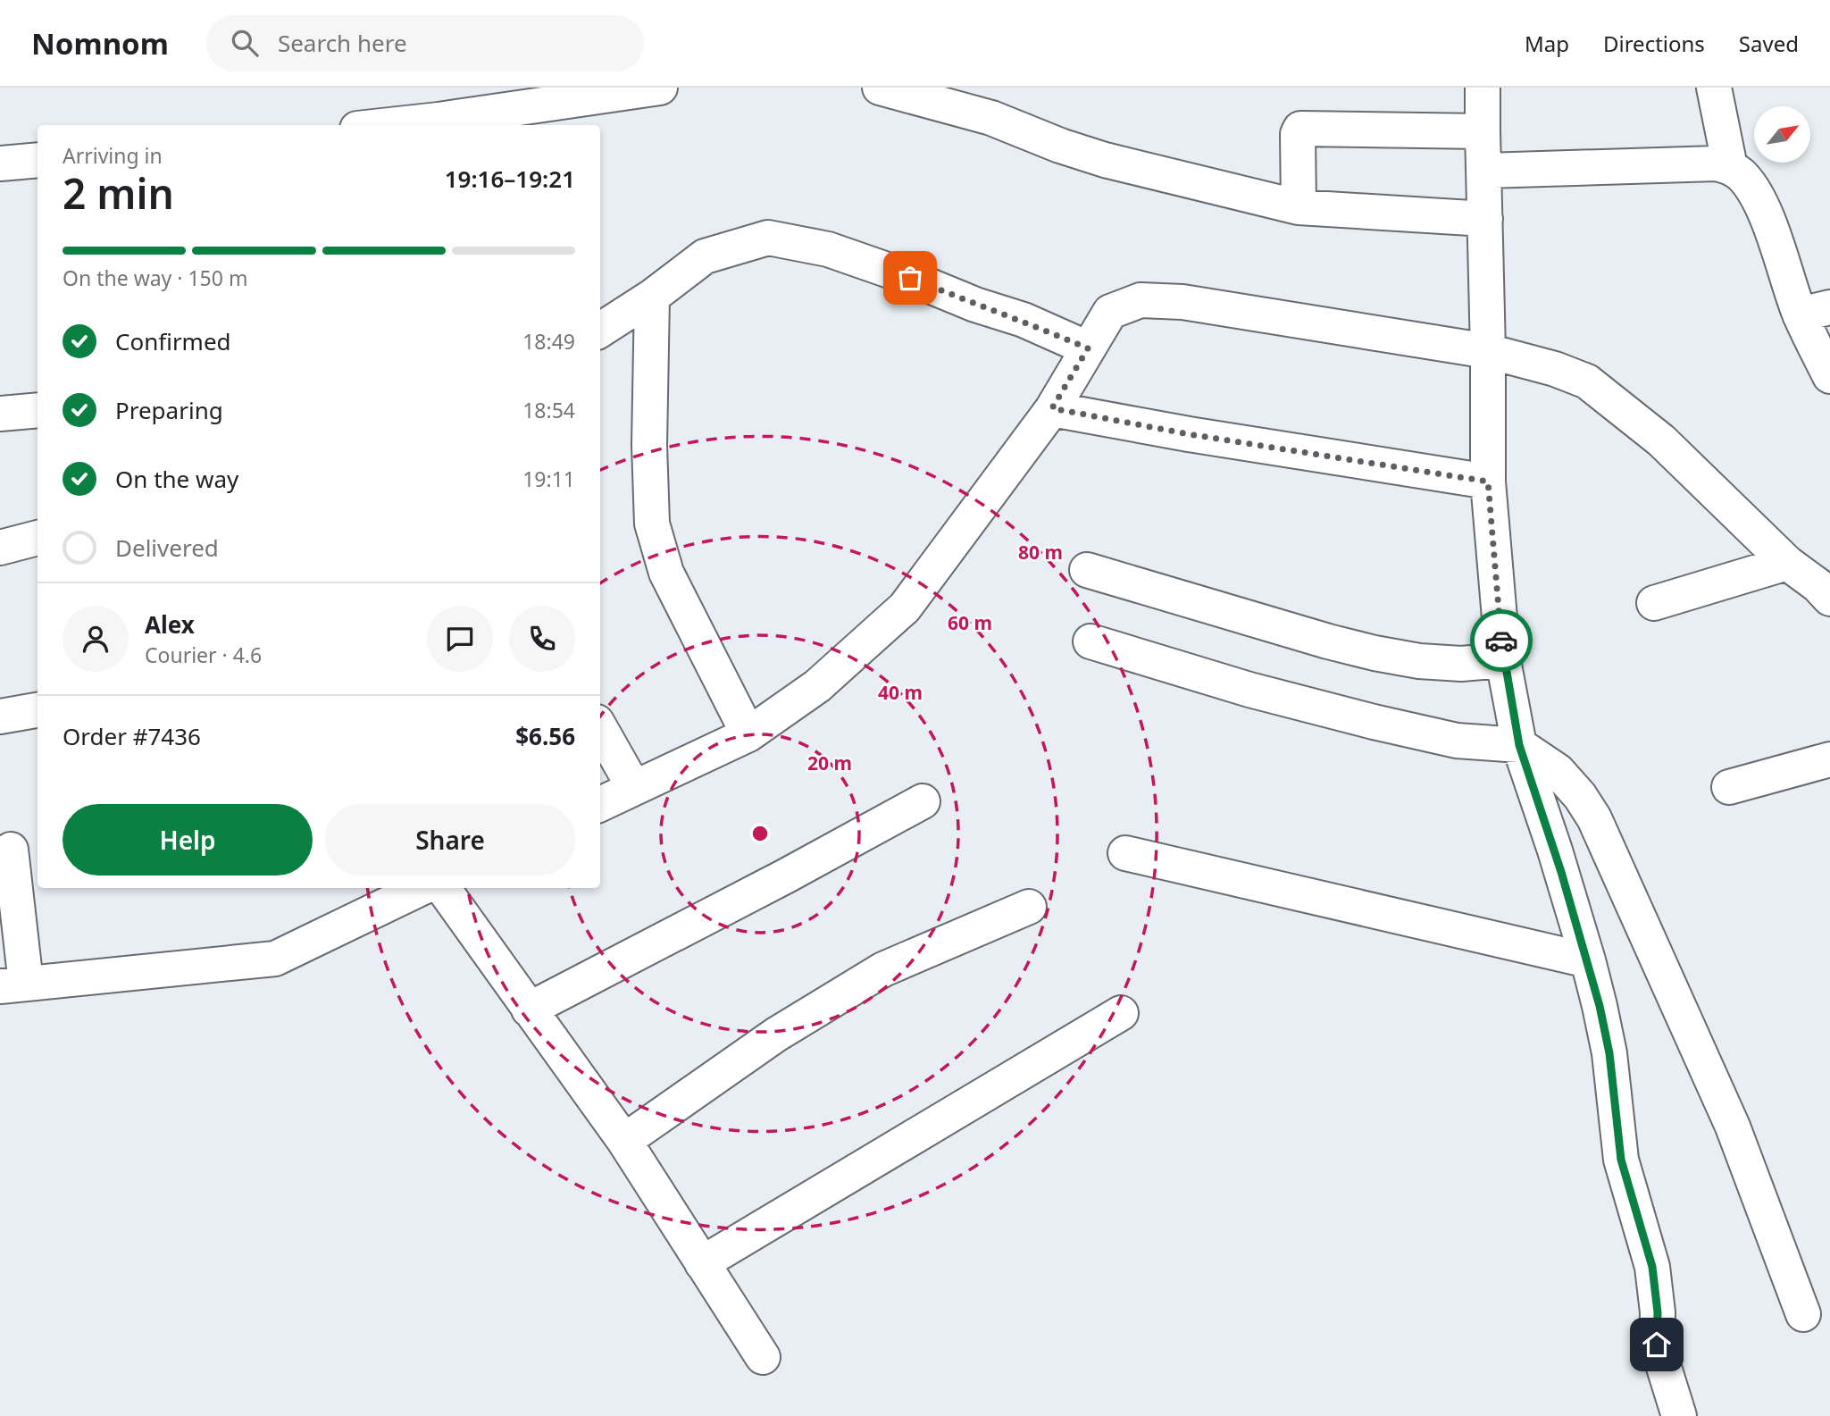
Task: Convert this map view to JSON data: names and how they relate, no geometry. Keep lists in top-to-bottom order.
{
  "north": "top right",
  "page": {
    "header": "Nomnom",
    "search": "Search here",
    "nav": ["Map", "Directions", "Saved"],
    "heading": ["2 min", "Arriving in", "19:16–19:21"],
    "panel": [
      "Alex",
      "Courier · 4.6",
      "Order #7436",
      "$6.56"
    ],
    "bar": "On the way · 150 m",
    "list": [
      ["Confirmed", "18:49"],
      ["Preparing", "18:54"],
      ["On the way", "19:11"],
      "Delivered"
    ],
    "buttons": ["Help", "Share"]
  },
  "rings": [
    "80 m",
    "60 m",
    "40 m",
    "20 m"
  ]
}
